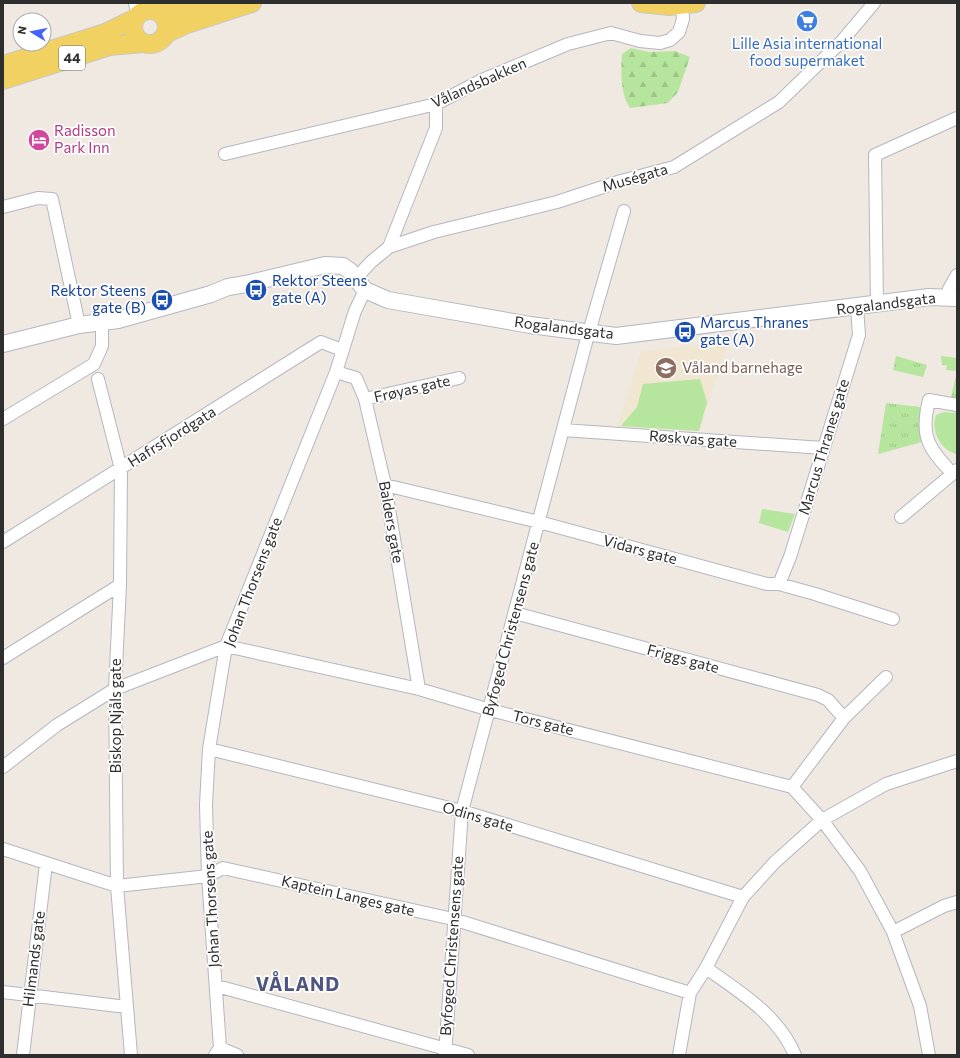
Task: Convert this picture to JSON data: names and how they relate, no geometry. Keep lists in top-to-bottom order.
{
  "streets": {
    "main road": ["44"],
    "street": [
      "Vålandsbakken",
      "Muségata",
      "Rogalandsgata",
      "Frøyas gate",
      "Hafrsfjordgata",
      "Røskvas gate",
      "Marcus Thranes gate",
      "Balders gate",
      "Vidars gate",
      "Johan Thorsens gate",
      "Byfoged Christensens gate",
      "Friggs gate",
      "Biskop Njåls gate",
      "Tors gate",
      "Odins gate",
      "Kaptein Langes gate",
      "Hilmands gate"
    ]
  },
  "crossings": [
    ["Muségata", "Rogalandsgata"],
    ["Muségata", "Johan Thorsens gate"],
    ["Rogalandsgata", "Marcus Thranes gate"],
    ["Rogalandsgata", "Johan Thorsens gate"],
    ["Rogalandsgata", "Byfoged Christensens gate"],
    ["Frøyas gate", "Balders gate"],
    ["Hafrsfjordgata", "Johan Thorsens gate"],
    ["Hafrsfjordgata", "Biskop Njåls gate"],
    ["Røskvas gate", "Marcus Thranes gate"],
    ["Røskvas gate", "Byfoged Christensens gate"],
    ["Marcus Thranes gate", "Vidars gate"],
    ["Balders gate", "Vidars gate"],
    ["Balders gate", "Johan Thorsens gate"],
    ["Balders gate", "Tors gate"],
    ["Vidars gate", "Byfoged Christensens gate"],
    ["Johan Thorsens gate", "Tors gate"],
    ["Johan Thorsens gate", "Odins gate"],
    ["Johan Thorsens gate", "Kaptein Langes gate"],
    ["Byfoged Christensens gate", "Friggs gate"],
    ["Byfoged Christensens gate", "Tors gate"],
    ["Byfoged Christensens gate", "Odins gate"],
    ["Byfoged Christensens gate", "Kaptein Langes gate"],
    ["Biskop Njåls gate", "Kaptein Langes gate"],
    ["Kaptein Langes gate", "Hilmands gate"]
  ],
  "districts": ["VÅLAND"],
  "places": {
    "supermarket": ["Lille Asia international food supermaket"],
    "hotel": ["Radisson Park Inn"],
    "bus stop": ["Rektor Steens gate (A)", "Rektor Steens gate (B)", "Marcus Thranes gate (A)"],
    "school or university": ["Våland barnehage"]
  },
  "north": "left"
}
